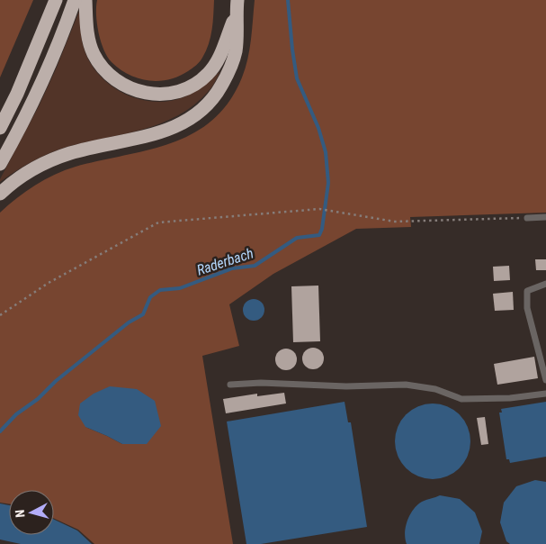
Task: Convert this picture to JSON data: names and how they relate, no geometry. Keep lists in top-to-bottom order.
{
  "water": ["Raderbach"],
  "north": "left"
}
